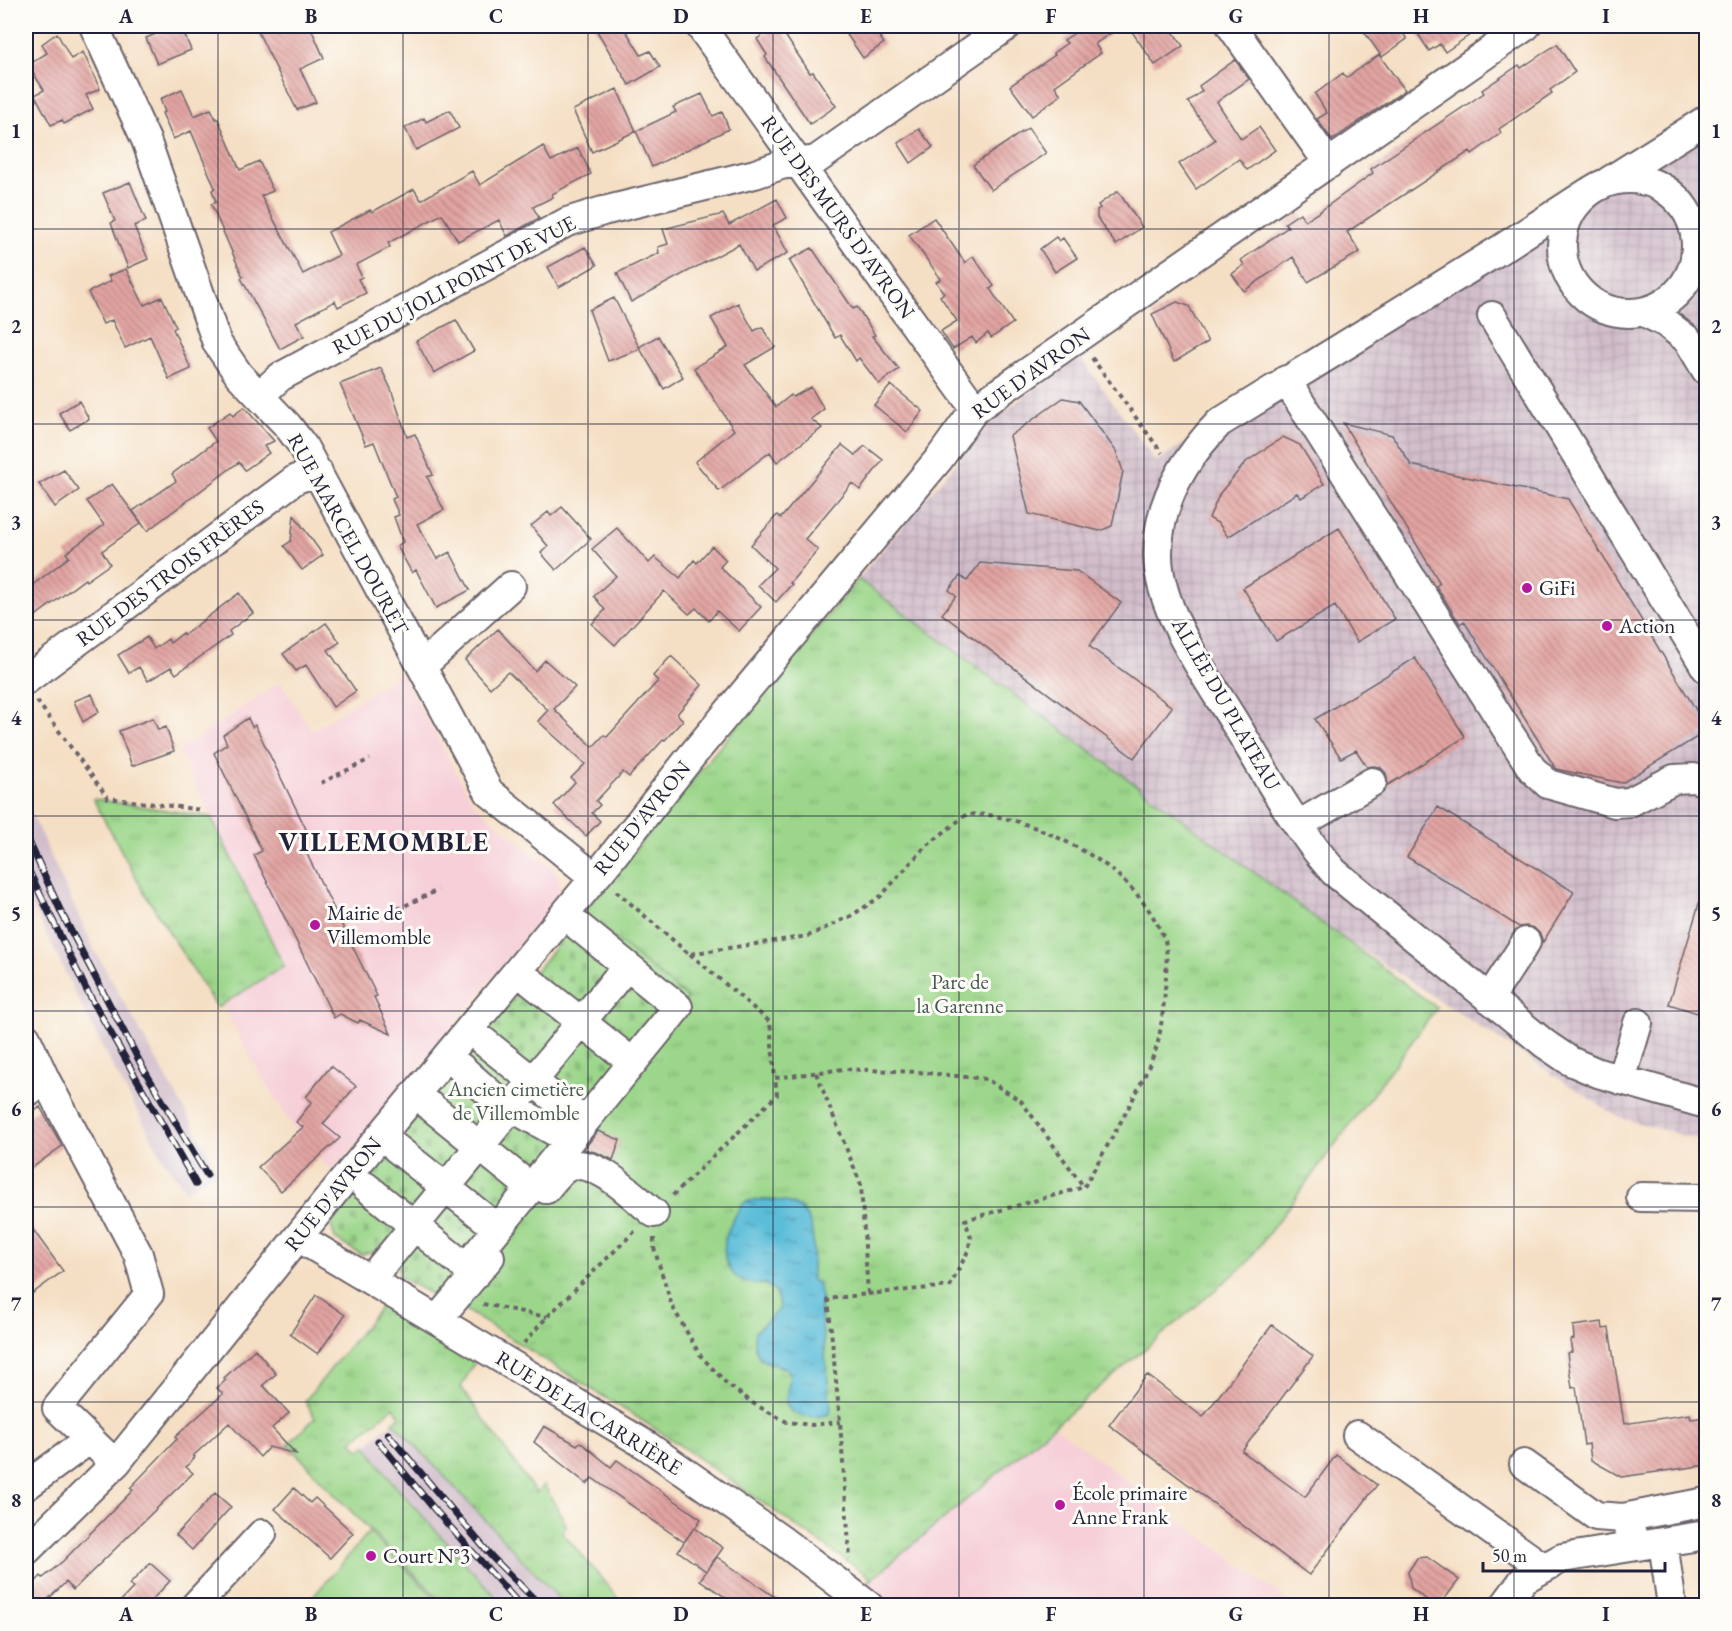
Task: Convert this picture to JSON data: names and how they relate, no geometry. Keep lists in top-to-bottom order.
{
  "streets": {
    "street": [
      "RUE DES MURS D'AVRON",
      "RUE DU JOLI POINT DE VUE",
      "RUE D'AVRON",
      "RUE MARCEL DOURET",
      "RUE DES TROIS FRÈRES",
      "ALLÉE DU PLATEAU",
      "RUE DE LA CARRIÈRE"
    ]
  },
  "crossings": [
    ["RUE DES MURS D'AVRON", "RUE DU JOLI POINT DE VUE"],
    ["RUE DES MURS D'AVRON", "RUE D'AVRON"],
    ["RUE DU JOLI POINT DE VUE", "RUE MARCEL DOURET"],
    ["RUE D'AVRON", "RUE MARCEL DOURET"],
    ["RUE D'AVRON", "RUE DE LA CARRIÈRE"],
    ["RUE MARCEL DOURET", "RUE DES TROIS FRÈRES"]
  ],
  "districts": ["VILLEMOMBLE"],
  "parks": ["Parc de la Garenne", "Ancien cimetière de Villemomble"],
  "places": [
    "GiFi",
    "Action",
    "Mairie de Villemomble",
    "École primaire Anne Frank",
    "Court N°3"
  ],
  "scale_bar": "50 m",
  "grid": {
    "columns": [
      "A",
      "B",
      "C",
      "D",
      "E",
      "F",
      "G",
      "H",
      "I"
    ],
    "rows": [
      "1",
      "2",
      "3",
      "4",
      "5",
      "6",
      "7",
      "8"
    ]
  }
}
